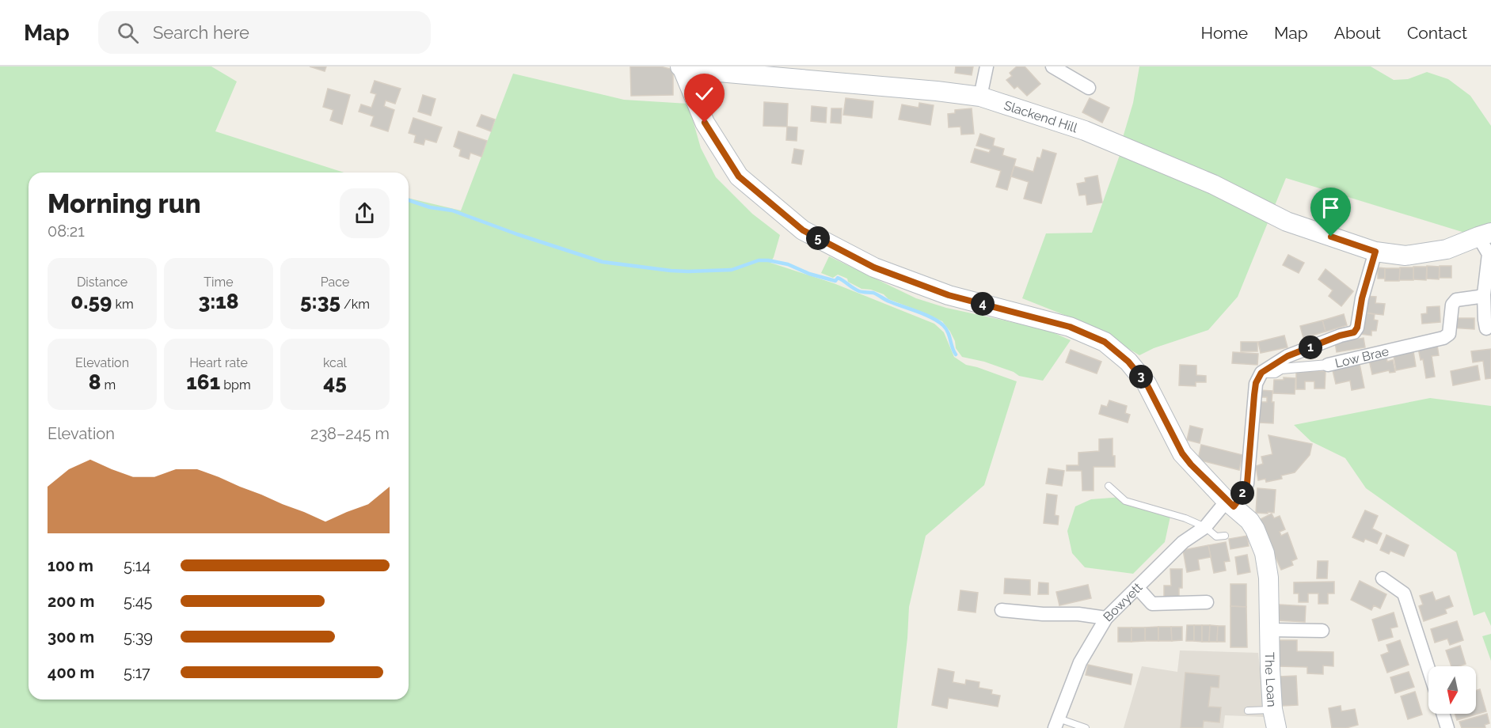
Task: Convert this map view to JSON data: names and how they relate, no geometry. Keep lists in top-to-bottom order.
{
  "streets": {
    "main road": ["Slackend Hill", "The Loan"],
    "street": ["Low Brae", "Bowyett"]
  },
  "crossings": [
    ["Slackend Hill", "The Loan"],
    ["Bowyett", "The Loan"]
  ],
  "north": "bottom",
  "page": {
    "header": "Map",
    "search": "Search here",
    "nav": [
      "Home",
      "Map",
      "About",
      "Contact"
    ],
    "heading": ["Morning run", "08:21"],
    "pins": [
      "5",
      "4",
      "1",
      "3",
      "2"
    ],
    "stats": [
      ["Distance", "0.59 km"],
      ["Time", "3:18"],
      ["Pace", "5:35 /km"],
      ["Elevation", "8 m"],
      ["Heart rate", "161 bpm"],
      ["kcal", "45"]
    ],
    "chart": ["Elevation", "238–245 m"],
    "list": [
      {
        "name": "100 m",
        "note": "5:14"
      },
      {
        "name": "200 m",
        "note": "5:45"
      },
      {
        "name": "300 m",
        "note": "5:39"
      },
      {
        "name": "400 m",
        "note": "5:17"
      }
    ]
  }
}
